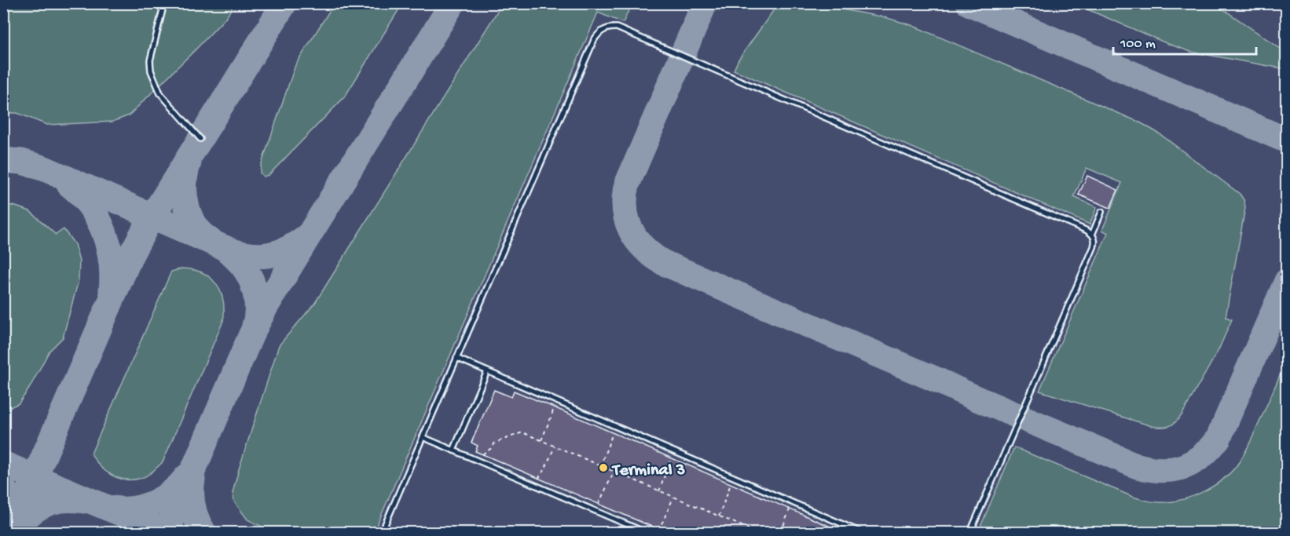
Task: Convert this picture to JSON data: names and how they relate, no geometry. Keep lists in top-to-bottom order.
{
  "places": ["Terminal 3"],
  "scale_bar": "100 m"
}
